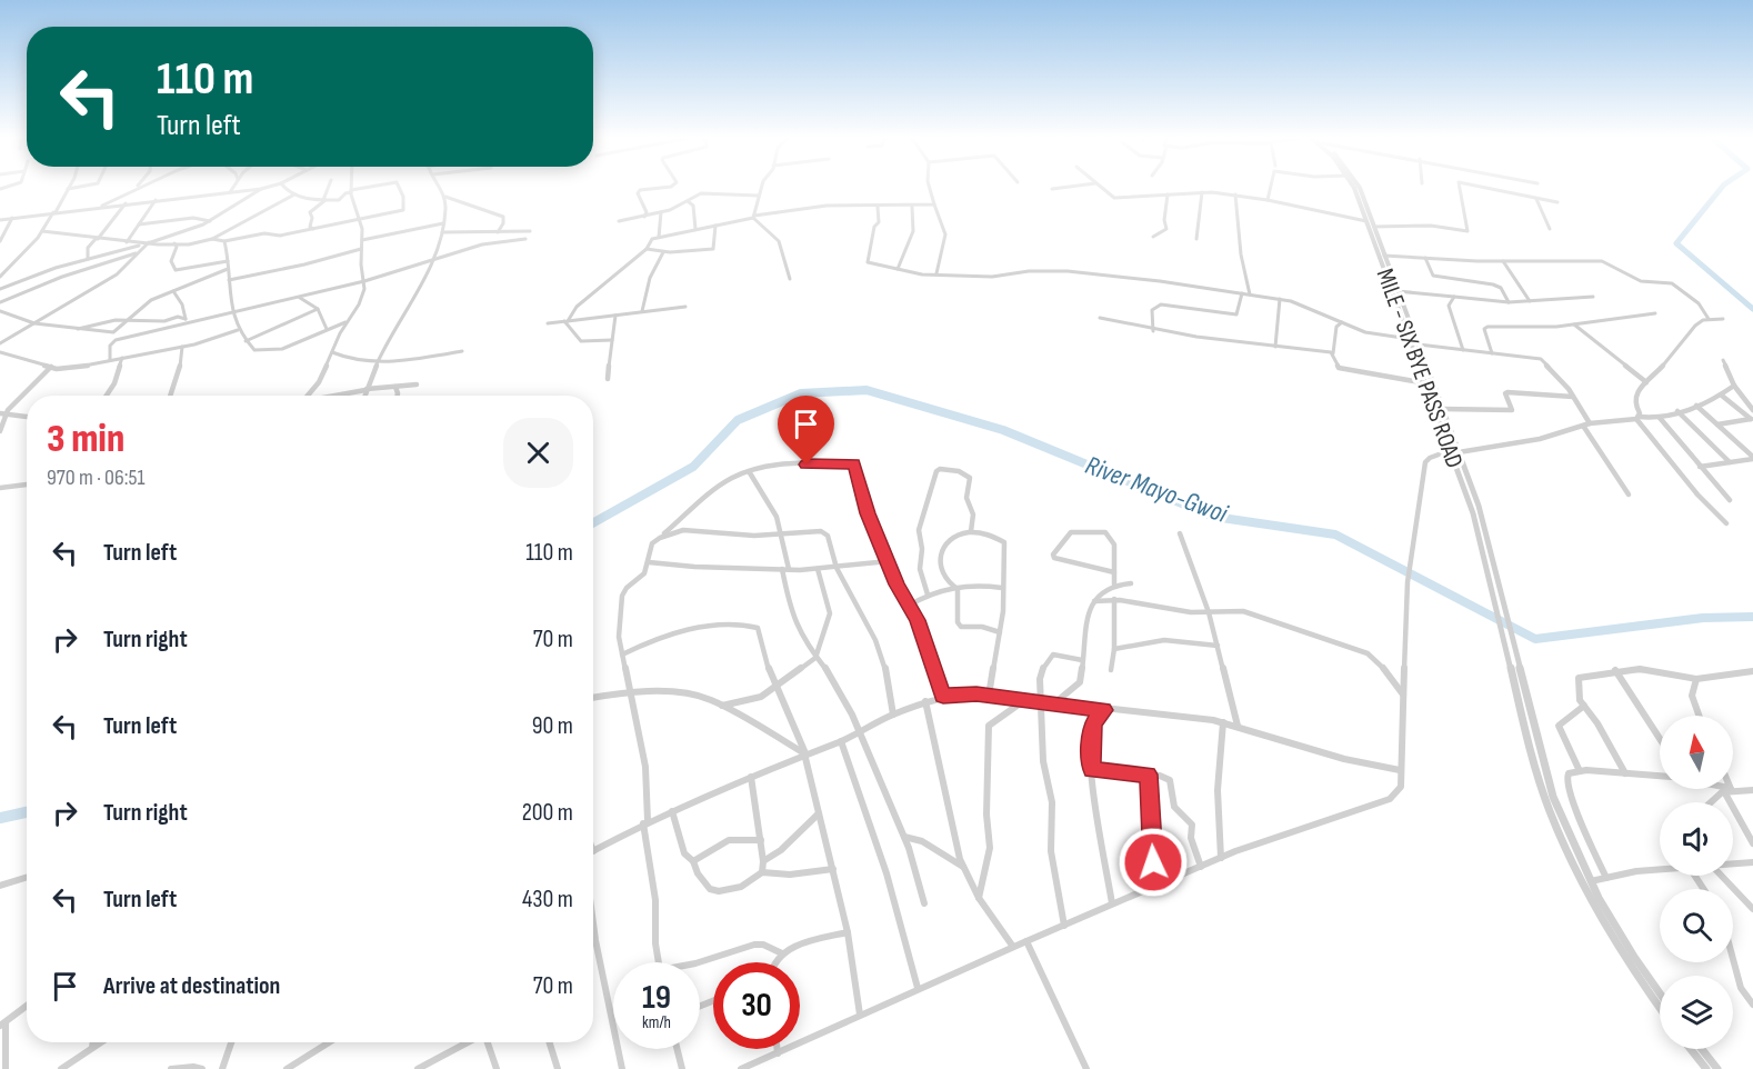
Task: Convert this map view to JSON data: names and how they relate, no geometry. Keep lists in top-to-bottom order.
{
  "streets": {
    "street": ["MILE - SIX BYE PASS ROAD"]
  },
  "water": ["River Mayo-Gwoi"],
  "north": "top",
  "page": {
    "turn": ["110 m", "Turn left"],
    "heading": ["3 min", "970 m · 06:51"],
    "list": [
      {
        "name": "Turn left",
        "value": "110 m"
      },
      {
        "name": "Turn right",
        "value": "70 m"
      },
      {
        "name": "Turn left",
        "value": "90 m"
      },
      {
        "name": "Turn right",
        "value": "200 m"
      },
      {
        "name": "Turn left",
        "value": "430 m"
      },
      {
        "name": "Arrive at destination",
        "value": "70 m"
      }
    ],
    "speed": "19 km/h",
    "limit": "30"
  }
}
